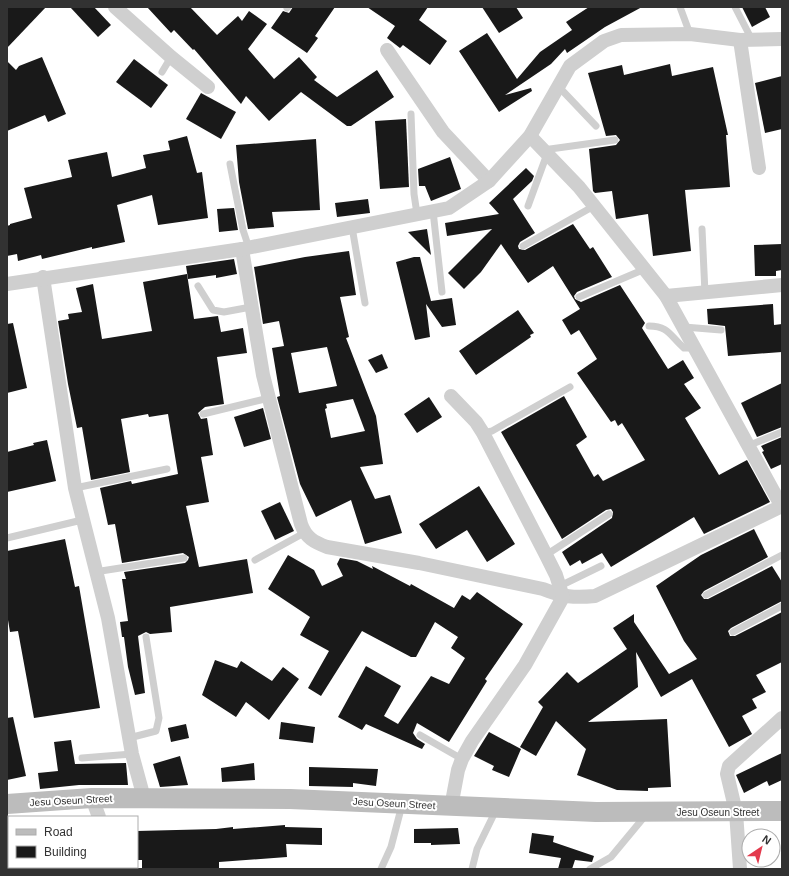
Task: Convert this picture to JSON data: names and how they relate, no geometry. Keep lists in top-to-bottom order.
{
  "streets": {
    "main road": ["Jesu Oseun Street"]
  },
  "legend": ["Road", "Building"],
  "north": "top right"
}
